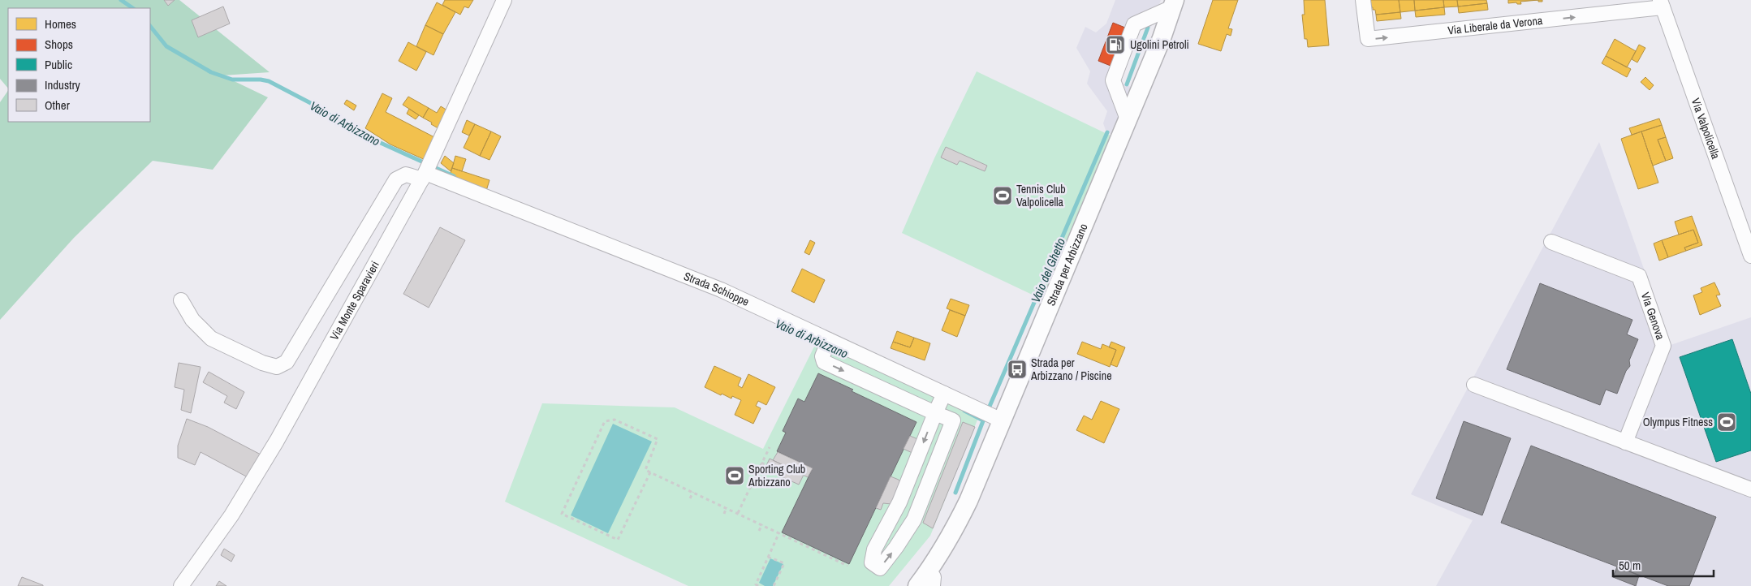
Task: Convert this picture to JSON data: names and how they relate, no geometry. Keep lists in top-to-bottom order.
{
  "streets": {
    "main road": ["Strada per Arbizzano"],
    "street": [
      "Via Liberale da Verona",
      "Via Valpolicella",
      "Strada Schioppe",
      "Via Monte Sparavieri",
      "Via Genova"
    ]
  },
  "crossings": [
    ["Via Liberale da Verona", "Via Valpolicella"],
    ["Strada per Arbizzano", "Strada Schioppe"],
    ["Strada Schioppe", "Via Monte Sparavieri"]
  ],
  "one_way": ["Via Liberale da Verona"],
  "water": ["Vaio di Arbizzano", "Vaio del Ghetto"],
  "places": {
    "fuel station": ["Ugolini Petroli"],
    "sports": ["Tennis Club Valpolicella", "Olympus Fitness", "Sporting Club Arbizzano"],
    "bus stop": ["Strada per Arbizzano / Piscine"]
  },
  "legend": [
    "Homes",
    "Shops",
    "Public",
    "Industry",
    "Other"
  ],
  "scale_bar": "50 m"
}
